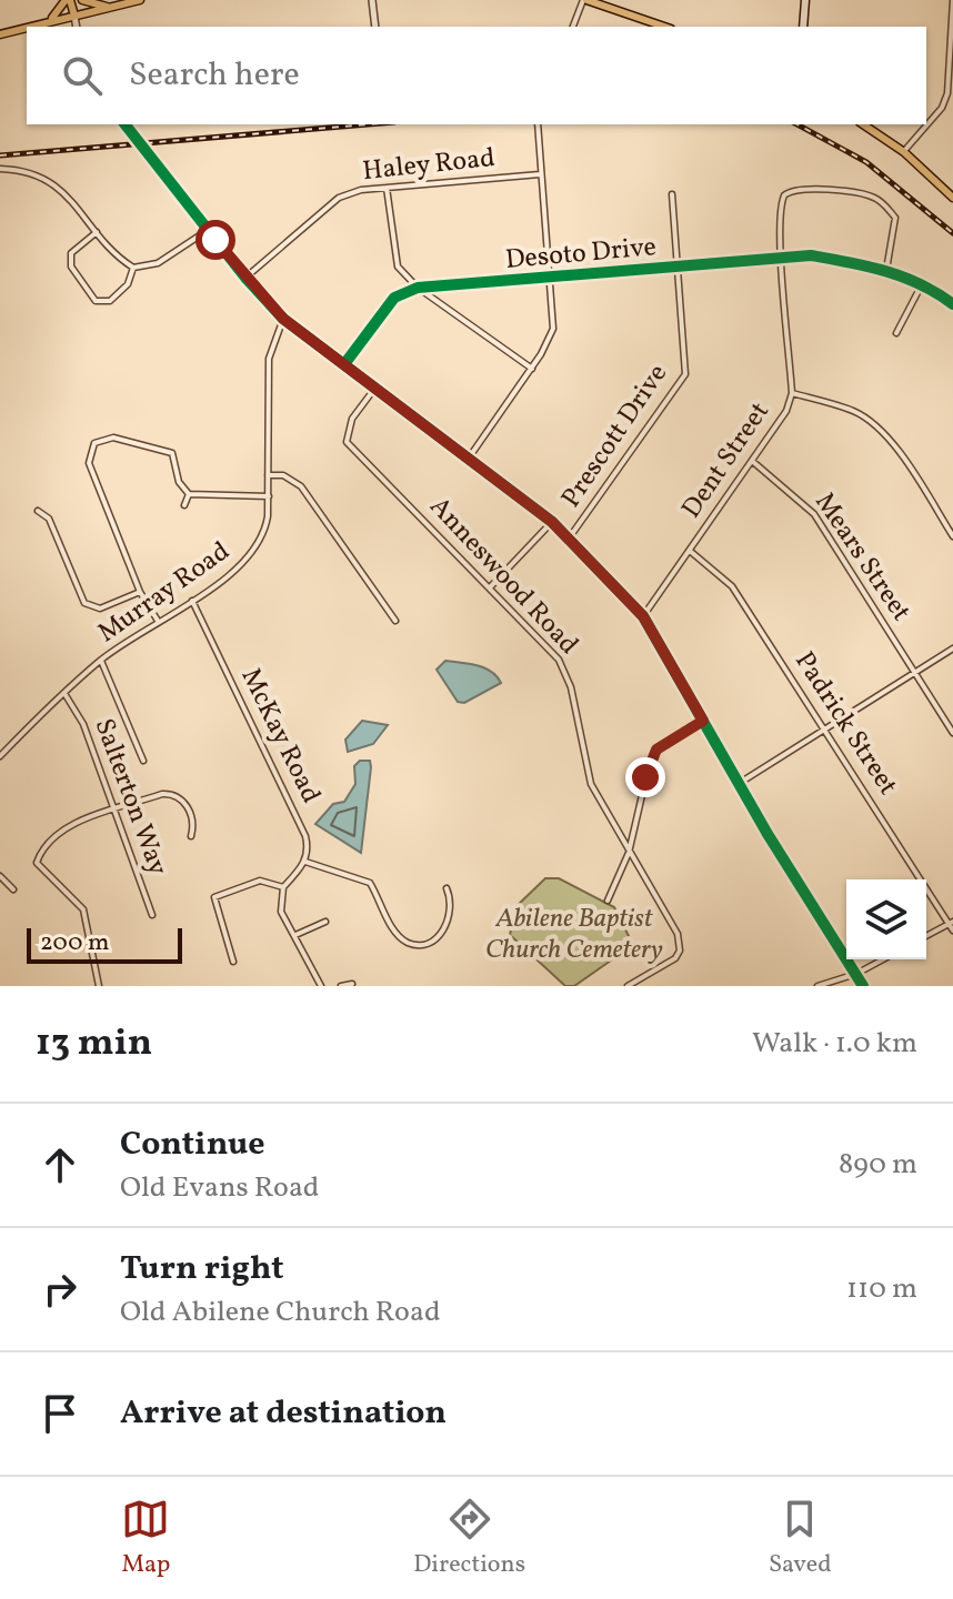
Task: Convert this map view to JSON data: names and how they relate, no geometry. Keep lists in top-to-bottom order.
{
  "streets": {
    "street": [
      "Haley Road",
      "Desoto Drive",
      "Prescott Drive",
      "Dent Street",
      "Mears Street",
      "Anneswood Road",
      "Murray Road",
      "Padrick Street",
      "McKay Road",
      "Salterton Way"
    ]
  },
  "crossings": [
    ["Desoto Drive", "Prescott Drive"],
    ["Desoto Drive", "Dent Street"],
    ["Dent Street", "Mears Street"],
    ["Dent Street", "Padrick Street"],
    ["Murray Road", "McKay Road"],
    ["Murray Road", "Salterton Way"]
  ],
  "parks": ["Abilene Baptist Church Cemetery"],
  "scale_bar": "200 m",
  "page": {
    "search": "Search here",
    "scale": "200 m",
    "heading": ["13 min", "Walk · 1.0 km"],
    "list": [
      ["Continue", "Old Evans Road", "890 m"],
      ["Turn right", "Old Abilene Church Road", "110 m"],
      "Arrive at destination"
    ],
    "nav": ["Map", "Directions", "Saved"]
  }
}
